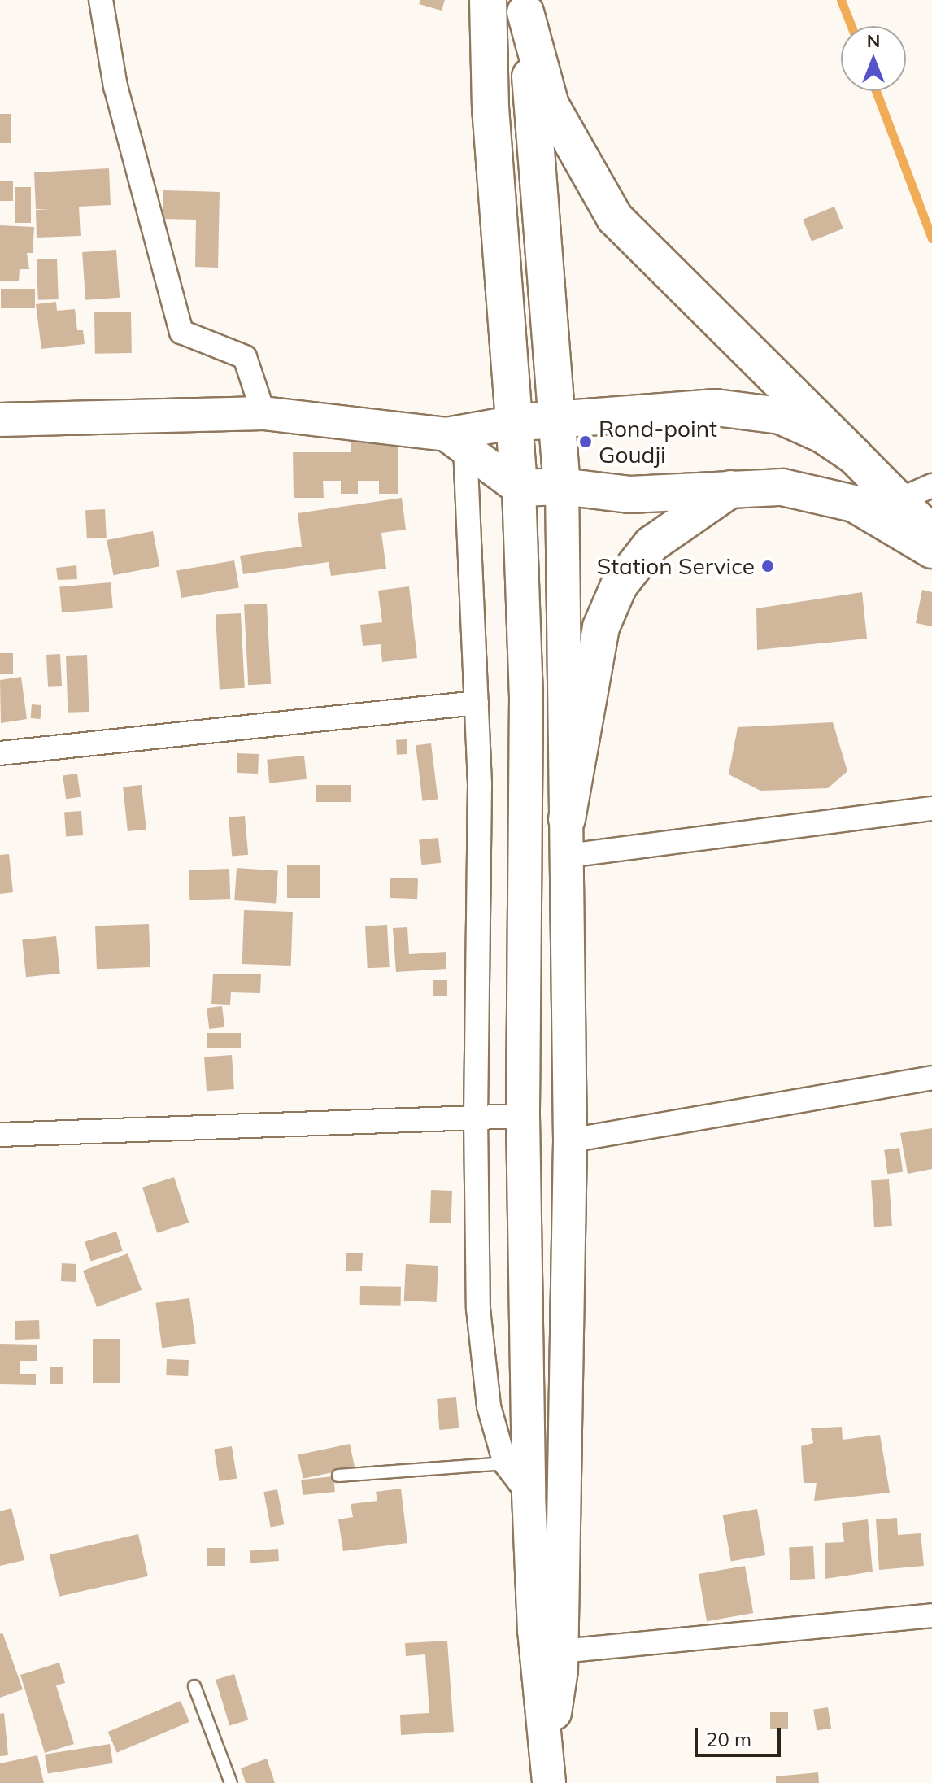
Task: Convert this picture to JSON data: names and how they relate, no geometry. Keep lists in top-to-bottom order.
{
  "places": ["Rond-point Goudji", "Station Service"],
  "scale_bar": "20 m",
  "north": "top"
}
